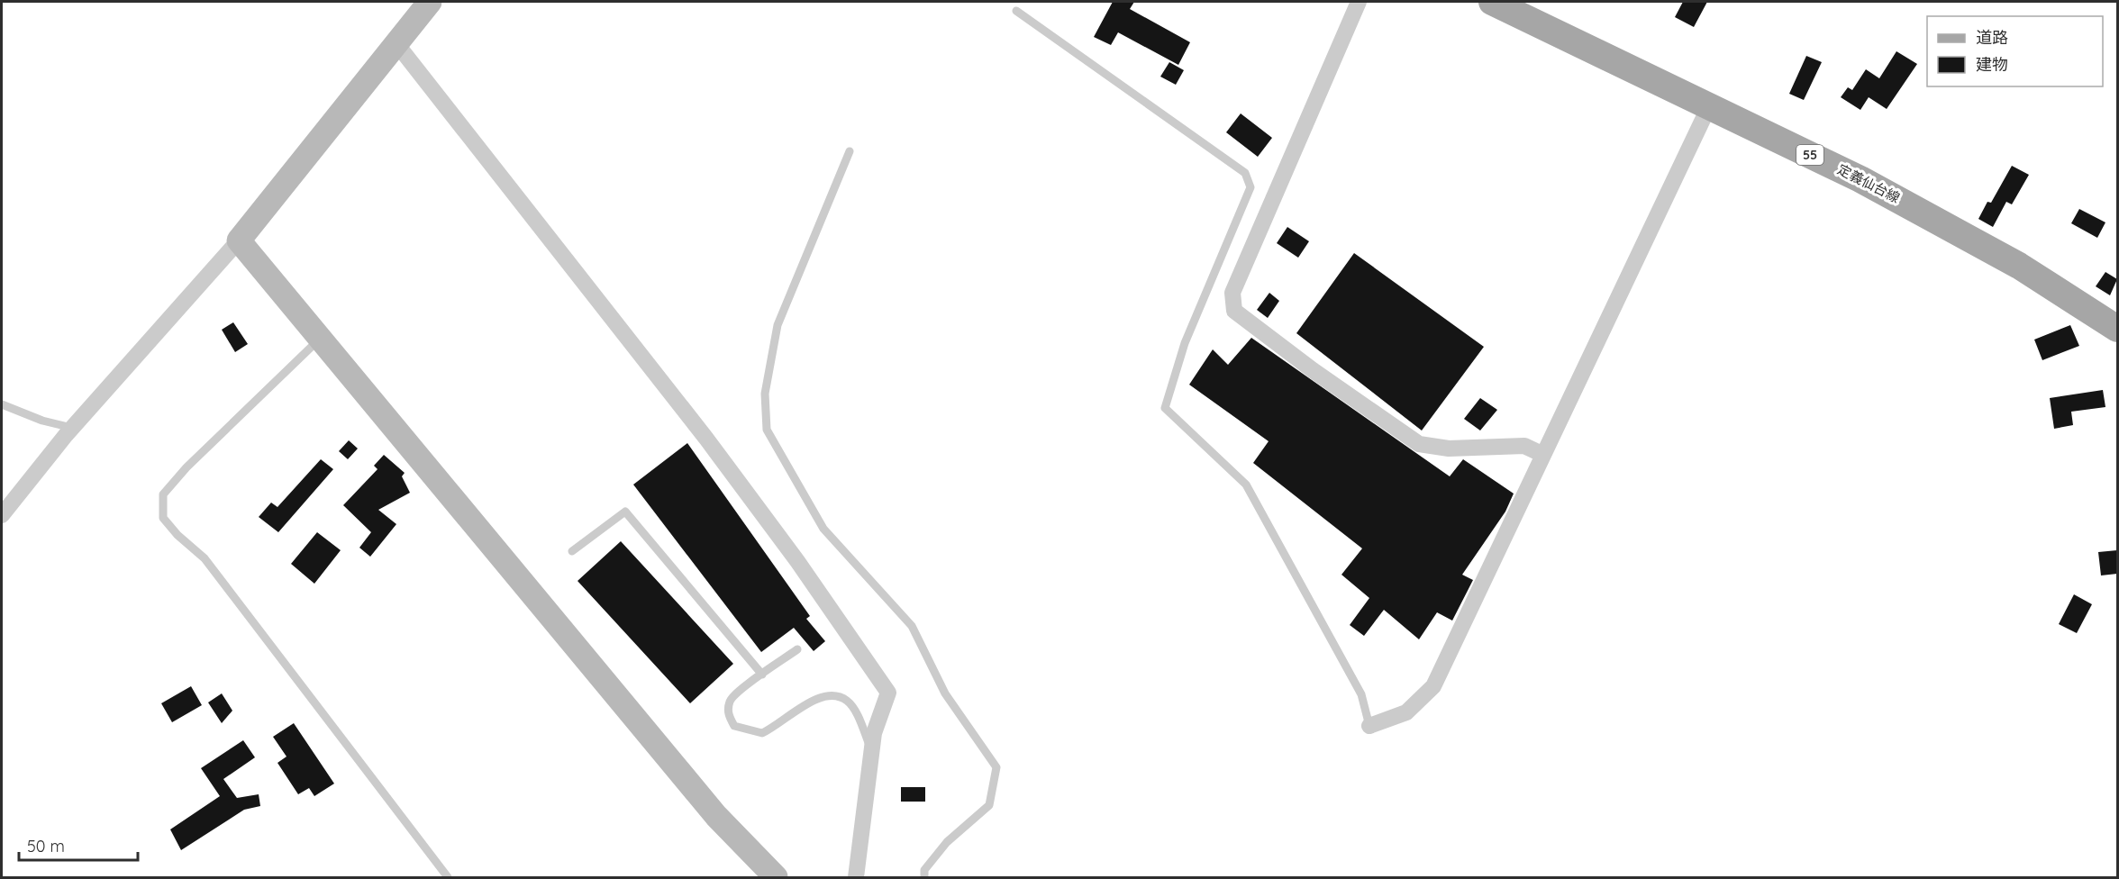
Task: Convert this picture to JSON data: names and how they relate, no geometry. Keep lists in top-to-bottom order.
{
  "streets": {
    "main road": ["55", "定義仙台線"]
  },
  "legend": ["道路", "建物"],
  "scale_bar": "50 m"
}
